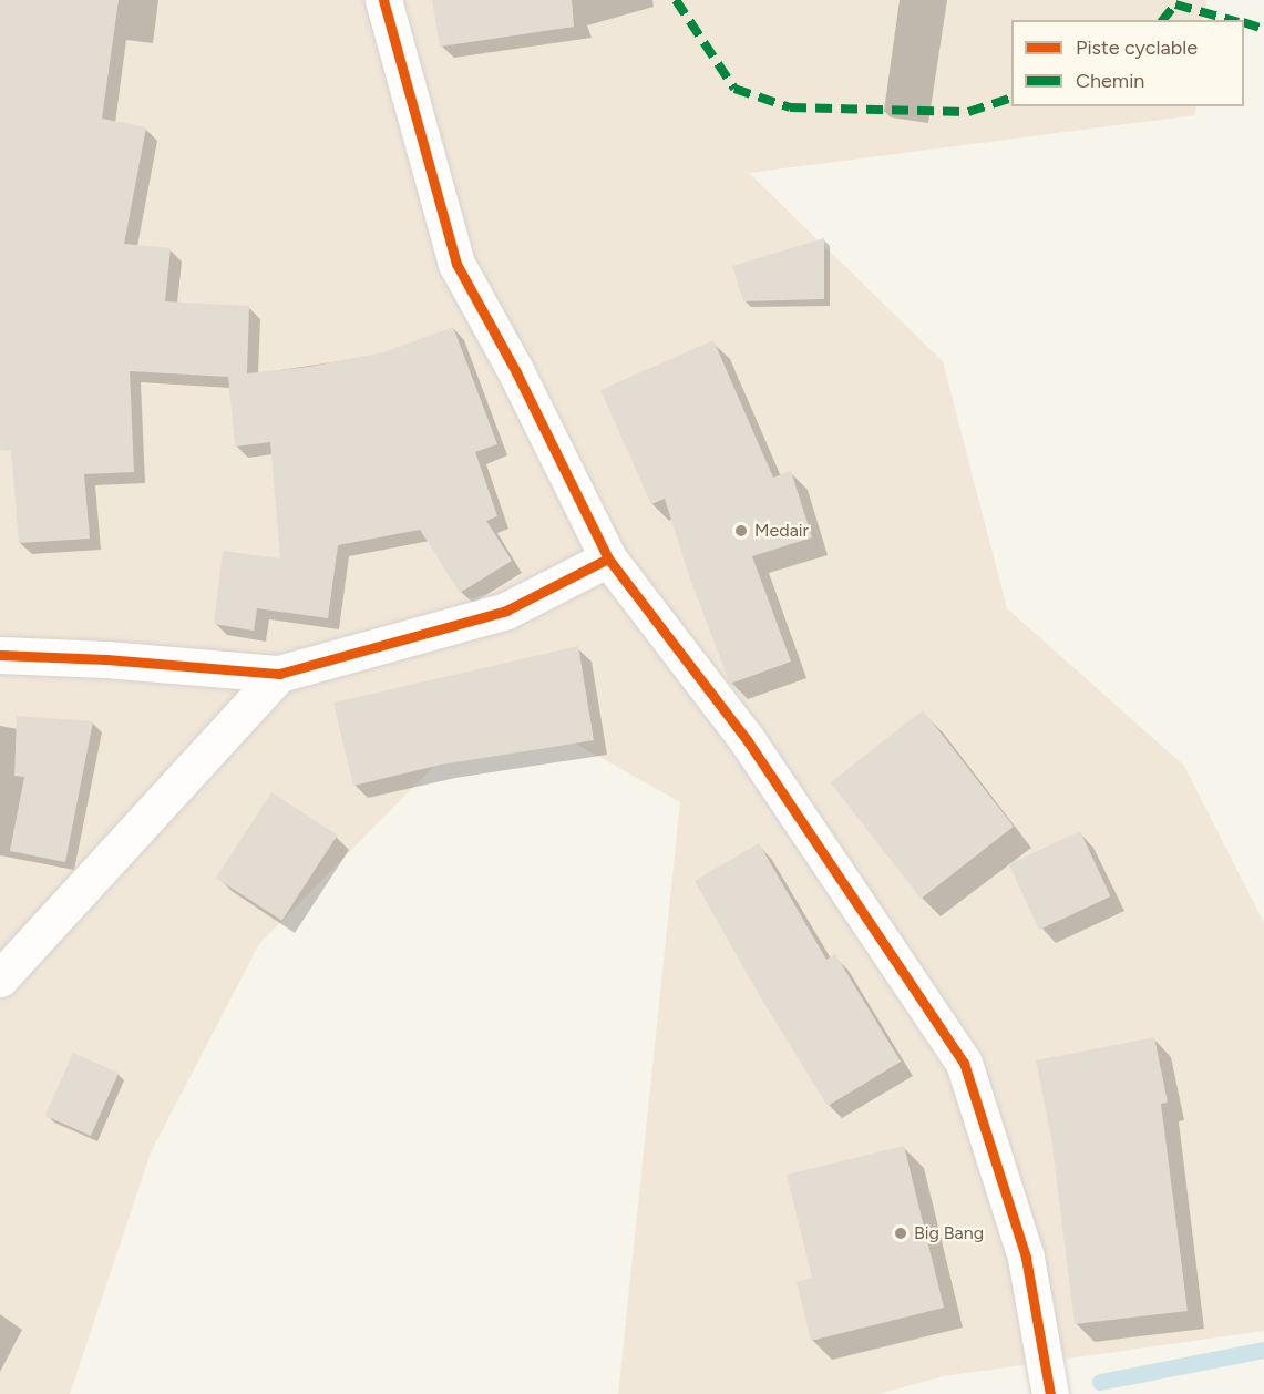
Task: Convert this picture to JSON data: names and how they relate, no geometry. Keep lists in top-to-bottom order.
{
  "places": ["Medair", "Big Bang"],
  "legend": ["Piste cyclable", "Chemin"]
}
